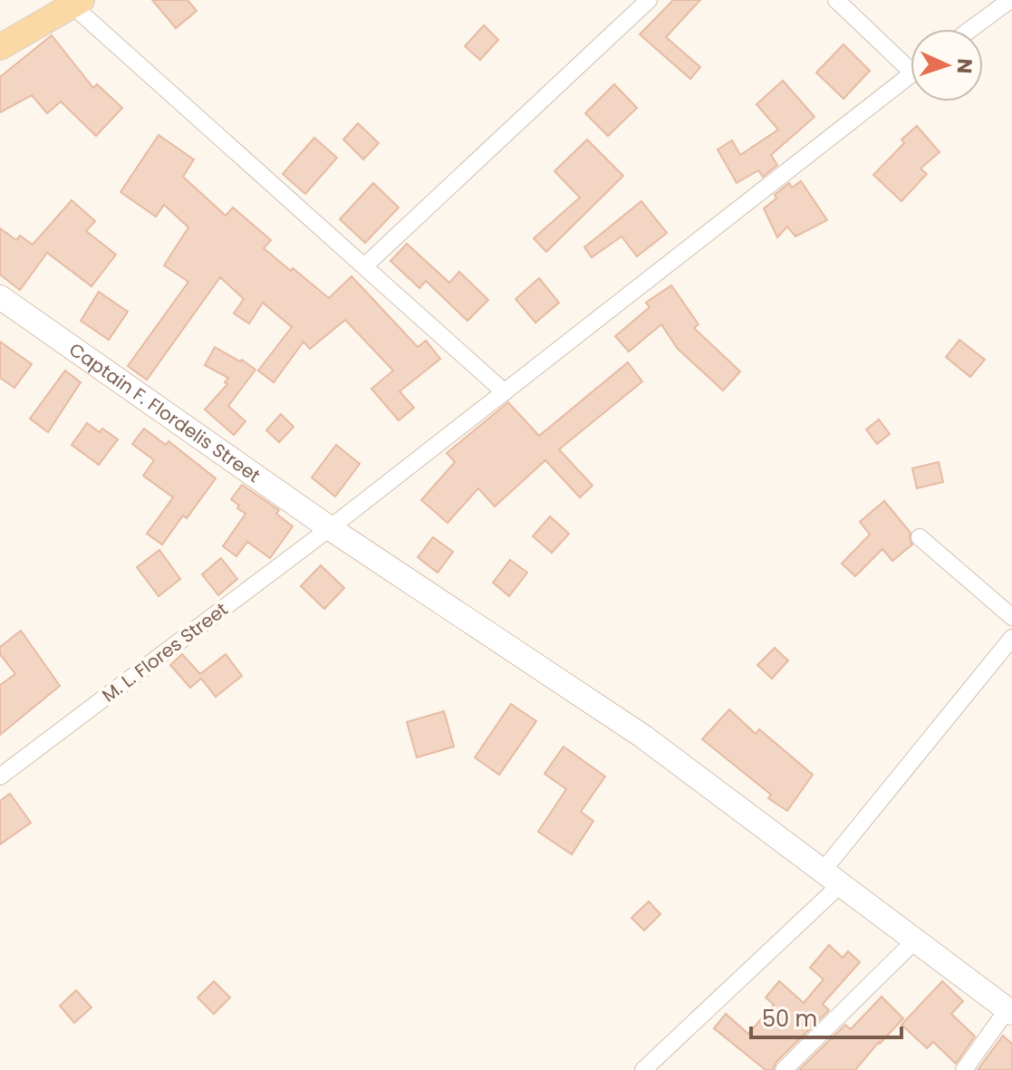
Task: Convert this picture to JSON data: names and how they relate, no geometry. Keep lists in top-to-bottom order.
{
  "streets": {
    "street": ["Captain F. Flordelis Street", "M. L. Flores Street"]
  },
  "crossings": [
    ["Captain F. Flordelis Street", "M. L. Flores Street"]
  ],
  "scale_bar": "50 m",
  "north": "right"
}
